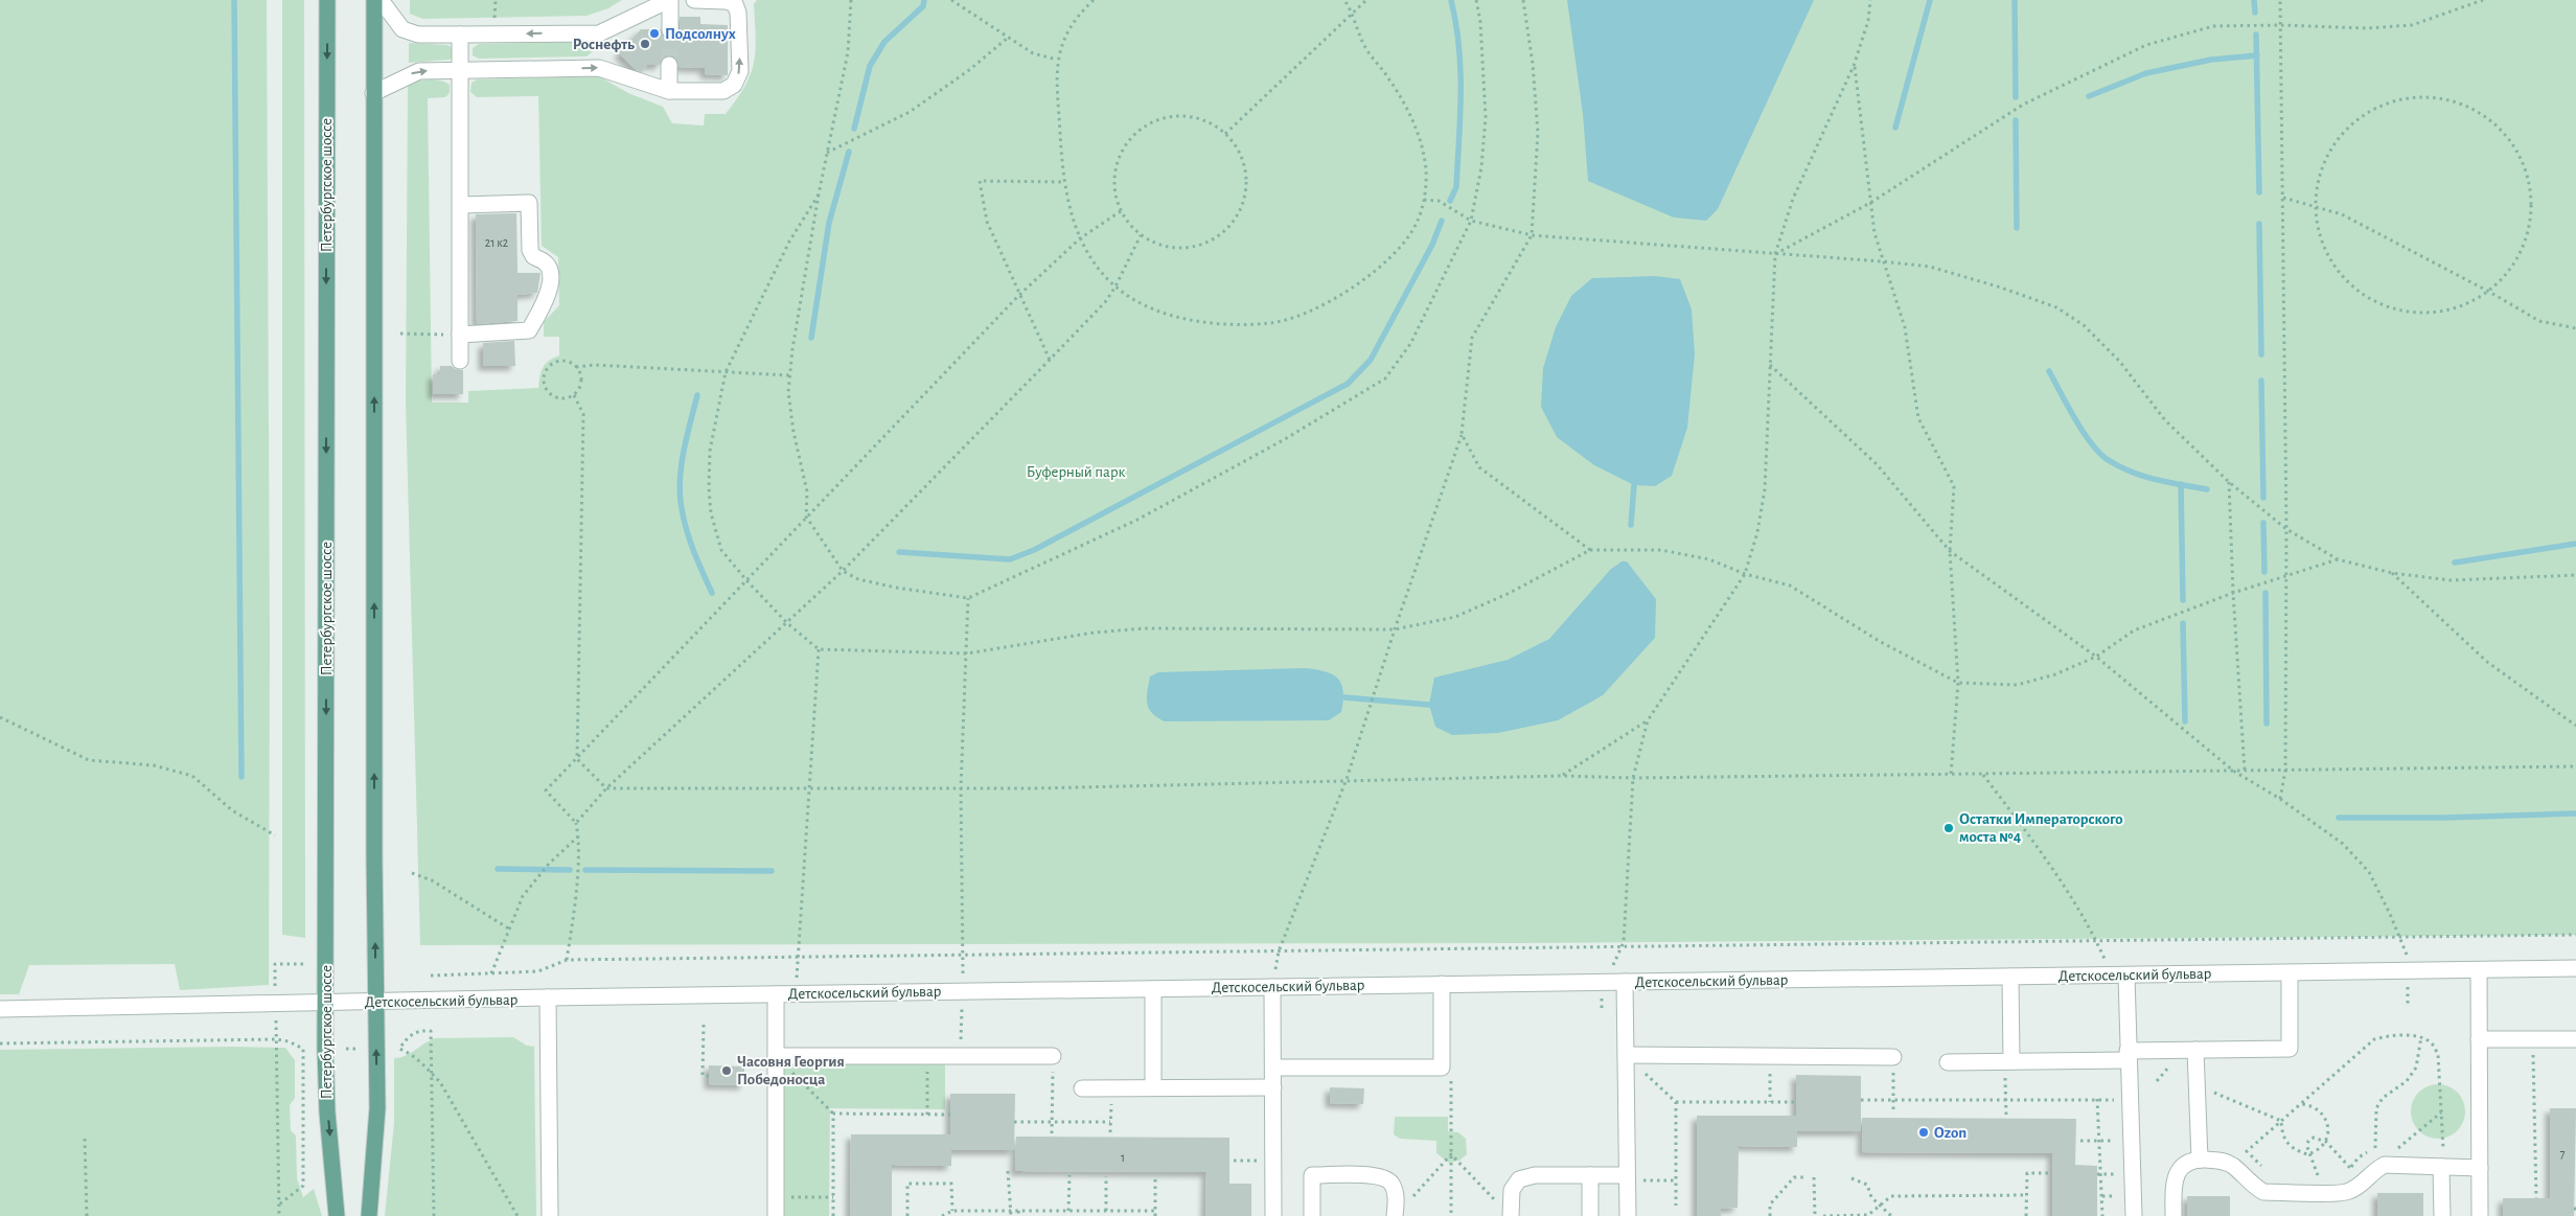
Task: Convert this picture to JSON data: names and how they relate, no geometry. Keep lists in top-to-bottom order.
{
  "streets": {
    "main road": ["Петербургское шоссе"],
    "street": ["Детскосельский бульвар"]
  },
  "crossings": [
    ["Петербургское шоссе", "Детскосельский бульвар"]
  ],
  "parks": ["Буферный парк"],
  "places": [
    "Подсолнух",
    "Роснефть",
    "Остатки Императорского моста №4",
    "Часовня Георгия Победоносца",
    "Ozon"
  ],
  "house_numbers": ["21 к2", "7", "1"]
}
